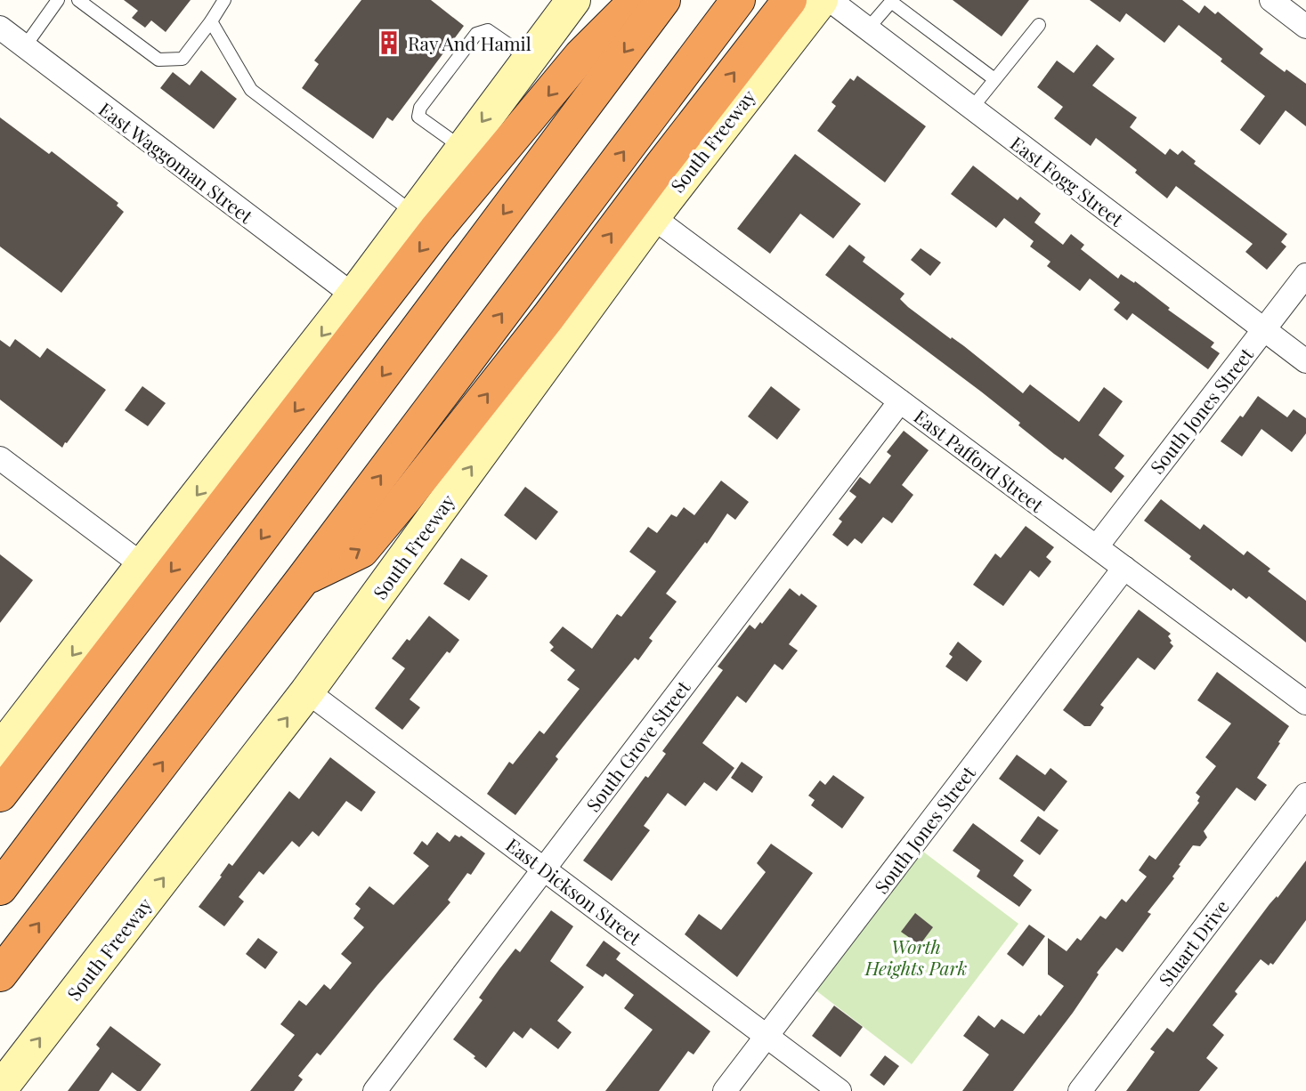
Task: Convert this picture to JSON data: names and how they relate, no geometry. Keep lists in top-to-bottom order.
{
  "streets": {
    "main road": ["South Freeway"],
    "street": [
      "East Waggoman Street",
      "East Fogg Street",
      "South Jones Street",
      "East Pafford Street",
      "South Grove Street",
      "East Dickson Street",
      "Stuart Drive"
    ]
  },
  "crossings": [
    ["South Freeway", "East Pafford Street"],
    ["South Freeway", "East Dickson Street"],
    ["East Fogg Street", "South Jones Street"],
    ["South Jones Street", "East Pafford Street"],
    ["South Jones Street", "East Dickson Street"],
    ["East Pafford Street", "South Grove Street"],
    ["South Grove Street", "East Dickson Street"]
  ],
  "parks": ["Worth Heights Park"],
  "places": {
    "building": ["Ray And Hamil"]
  }
}
